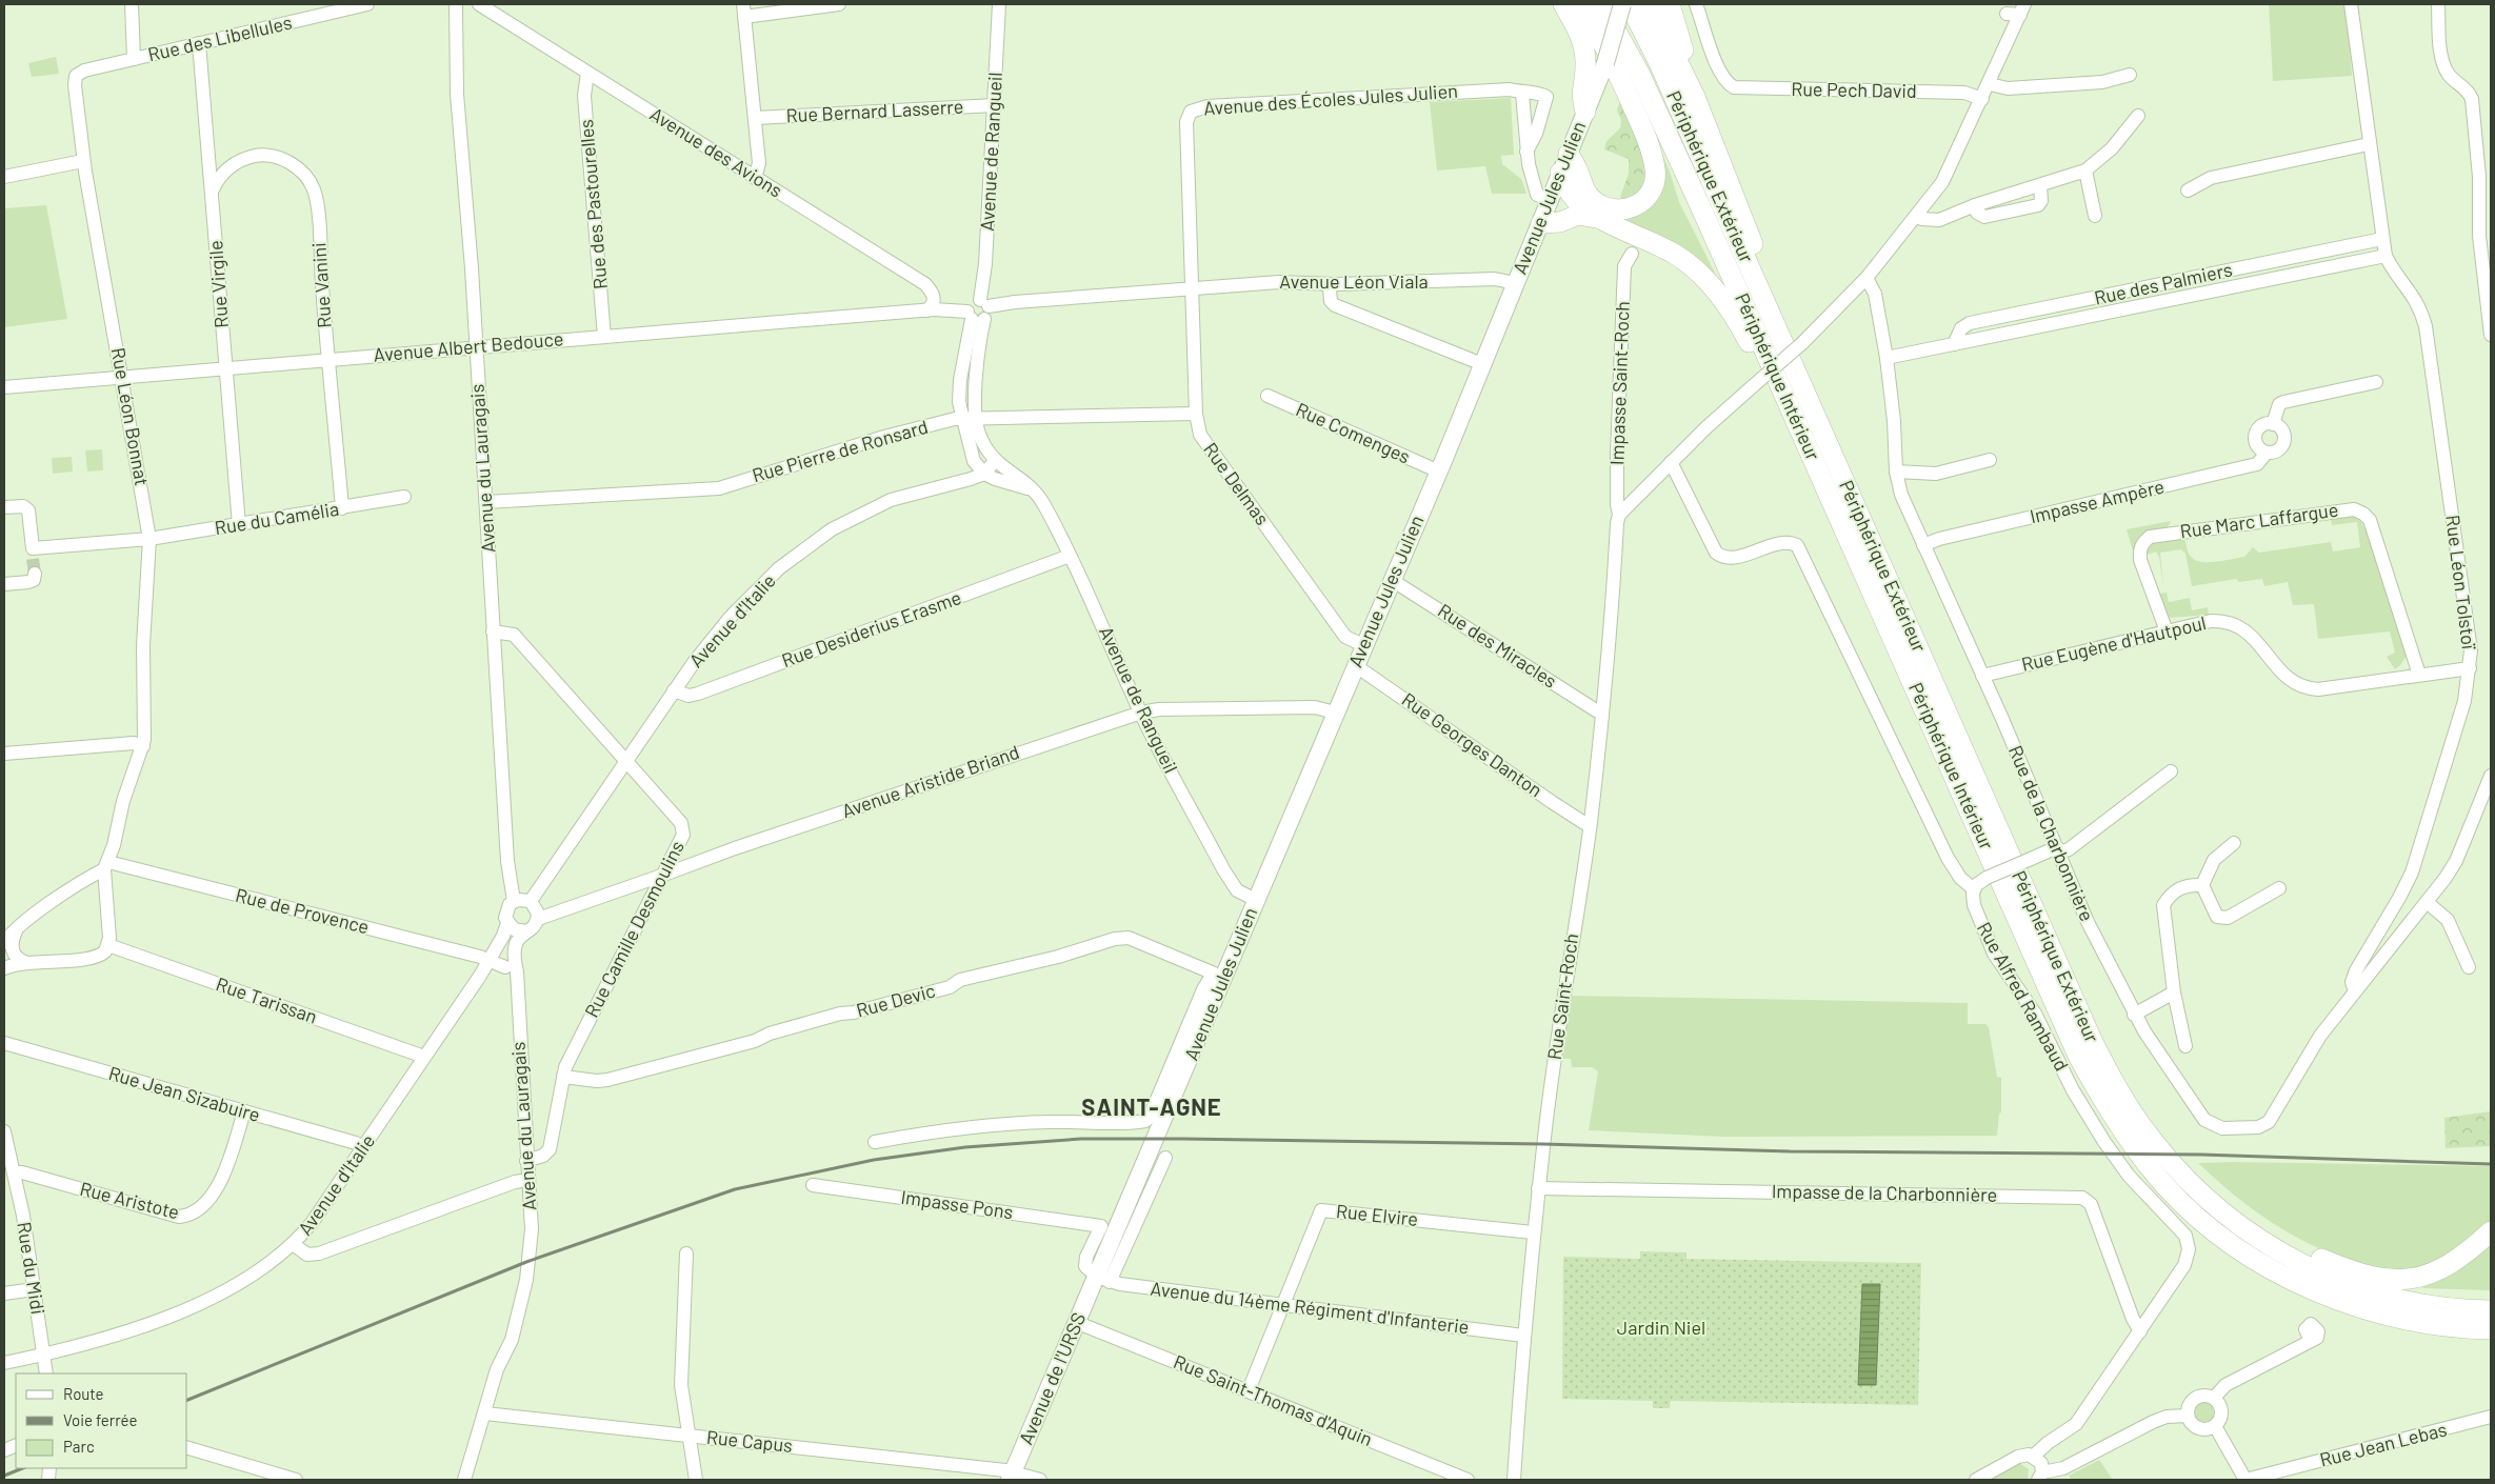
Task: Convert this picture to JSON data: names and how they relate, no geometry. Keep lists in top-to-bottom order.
{
  "streets": {
    "highway": ["Périphérique Extérieur", "Périphérique Intérieur"],
    "main road": ["Avenue Jules Julien", "Avenue de l'URSS"],
    "street": [
      "Rue des Libellules",
      "Rue Pech David",
      "Avenue des Écoles Jules Julien",
      "Rue Bernard Lasserre",
      "Avenue de Rangueil",
      "Avenue des Avions",
      "Rue des Pastourelles",
      "Avenue Léon Viala",
      "Rue Virgile",
      "Rue des Palmiers",
      "Rue Vanini",
      "Avenue Albert Bedouce",
      "Impasse Saint-Roch",
      "Rue Léon Bonnat",
      "Rue Comenges",
      "Rue Pierre de Ronsard",
      "Avenue du Lauragais",
      "Rue Delmas",
      "Impasse Ampère",
      "Rue du Camélia",
      "Rue Marc Laffargue",
      "Rue Léon Tolstoï",
      "Avenue d'Italie",
      "Rue Desiderius Erasme",
      "Rue Eugène d'Hautpoul",
      "Rue des Miracles",
      "Rue Georges Danton",
      "Avenue Aristide Briand",
      "Rue de la Charbonnière",
      "Rue de Provence",
      "Rue Camille Desmoulins",
      "Rue Saint-Roch",
      "Rue Alfred Rambaud",
      "Rue Tarissan",
      "Rue Devic",
      "Rue Jean Sizabuire",
      "Impasse de la Charbonnière",
      "Rue Aristote",
      "Impasse Pons",
      "Rue Elvire",
      "Rue du Midi",
      "Avenue du 14ème Régiment d'Infanterie",
      "Rue Saint-Thomas d'Aquin",
      "Rue Capus",
      "Rue Jean Lebas"
    ]
  },
  "crossings": [
    ["Rue des Libellules", "Rue Virgile"],
    ["Rue des Libellules", "Rue Léon Bonnat"],
    ["Avenue des Écoles Jules Julien", "Avenue Léon Viala"],
    ["Avenue des Écoles Jules Julien", "Avenue Albert Bedouce"],
    ["Avenue des Écoles Jules Julien", "Rue Delmas"],
    ["Rue Bernard Lasserre", "Avenue de Rangueil"],
    ["Avenue de Rangueil", "Avenue Jules Julien"],
    ["Avenue de Rangueil", "Avenue Albert Bedouce"],
    ["Avenue de Rangueil", "Rue Pierre de Ronsard"],
    ["Avenue de Rangueil", "Avenue d'Italie"],
    ["Avenue de Rangueil", "Rue Desiderius Erasme"],
    ["Avenue de Rangueil", "Avenue Aristide Briand"],
    ["Avenue des Avions", "Rue des Pastourelles"],
    ["Avenue des Avions", "Avenue Albert Bedouce"],
    ["Avenue Jules Julien", "Avenue Léon Viala"],
    ["Avenue Jules Julien", "Rue Comenges"],
    ["Avenue Jules Julien", "Rue Delmas"],
    ["Avenue Jules Julien", "Rue des Miracles"],
    ["Avenue Jules Julien", "Rue Georges Danton"],
    ["Avenue Jules Julien", "Avenue Aristide Briand"],
    ["Avenue Jules Julien", "Rue Devic"],
    ["Avenue Jules Julien", "Avenue de l'URSS"],
    ["Rue des Pastourelles", "Avenue Albert Bedouce"],
    ["Avenue Léon Viala", "Avenue Albert Bedouce"],
    ["Avenue Léon Viala", "Rue Delmas"],
    ["Rue Virgile", "Rue Vanini"],
    ["Rue Virgile", "Avenue Albert Bedouce"],
    ["Rue Virgile", "Rue du Camélia"],
    ["Rue des Palmiers", "Rue Léon Tolstoï"],
    ["Rue des Palmiers", "Rue de la Charbonnière"],
    ["Rue Vanini", "Avenue Albert Bedouce"],
    ["Rue Vanini", "Rue du Camélia"],
    ["Avenue Albert Bedouce", "Rue Léon Bonnat"],
    ["Avenue Albert Bedouce", "Avenue du Lauragais"],
    ["Avenue Albert Bedouce", "Rue Delmas"],
    ["Impasse Saint-Roch", "Rue Saint-Roch"],
    ["Rue Léon Bonnat", "Rue du Camélia"],
    ["Rue Léon Bonnat", "Rue de Provence"],
    ["Rue Léon Bonnat", "Rue Tarissan"],
    ["Rue Pierre de Ronsard", "Avenue du Lauragais"],
    ["Rue Pierre de Ronsard", "Rue Delmas"],
    ["Avenue du Lauragais", "Avenue d'Italie"],
    ["Avenue du Lauragais", "Avenue Aristide Briand"],
    ["Avenue du Lauragais", "Rue de Provence"],
    ["Avenue du Lauragais", "Rue Camille Desmoulins"],
    ["Avenue du Lauragais", "Rue Capus"],
    ["Impasse Ampère", "Rue de la Charbonnière"],
    ["Rue Marc Laffargue", "Rue Eugène d'Hautpoul"],
    ["Rue Léon Tolstoï", "Rue Eugène d'Hautpoul"],
    ["Rue Léon Tolstoï", "Rue de la Charbonnière"],
    ["Avenue d'Italie", "Rue Desiderius Erasme"],
    ["Avenue d'Italie", "Avenue Aristide Briand"],
    ["Avenue d'Italie", "Rue de Provence"],
    ["Avenue d'Italie", "Rue Camille Desmoulins"],
    ["Avenue d'Italie", "Rue Tarissan"],
    ["Avenue d'Italie", "Rue Jean Sizabuire"],
    ["Avenue d'Italie", "Rue du Midi"],
    ["Rue Eugène d'Hautpoul", "Rue de la Charbonnière"],
    ["Rue des Miracles", "Rue Saint-Roch"],
    ["Rue Georges Danton", "Rue Saint-Roch"],
    ["Avenue Aristide Briand", "Rue Camille Desmoulins"],
    ["Rue Camille Desmoulins", "Rue Devic"],
    ["Rue Saint-Roch", "Impasse de la Charbonnière"],
    ["Rue Saint-Roch", "Rue Elvire"],
    ["Rue Saint-Roch", "Avenue du 14ème Régiment d'Infanterie"],
    ["Rue Alfred Rambaud", "Impasse de la Charbonnière"],
    ["Rue Jean Sizabuire", "Rue Aristote"],
    ["Rue Aristote", "Rue du Midi"],
    ["Impasse Pons", "Avenue du 14ème Régiment d'Infanterie"],
    ["Impasse Pons", "Avenue de l'URSS"],
    ["Rue Elvire", "Avenue du 14ème Régiment d'Infanterie"],
    ["Rue Elvire", "Rue Saint-Thomas d'Aquin"],
    ["Avenue du 14ème Régiment d'Infanterie", "Avenue de l'URSS"],
    ["Avenue de l'URSS", "Rue Saint-Thomas d'Aquin"],
    ["Avenue de l'URSS", "Rue Capus"]
  ],
  "districts": ["SAINT-AGNE"],
  "parks": ["Jardin Niel"],
  "legend": ["Route", "Voie ferrée", "Parc"]
}
